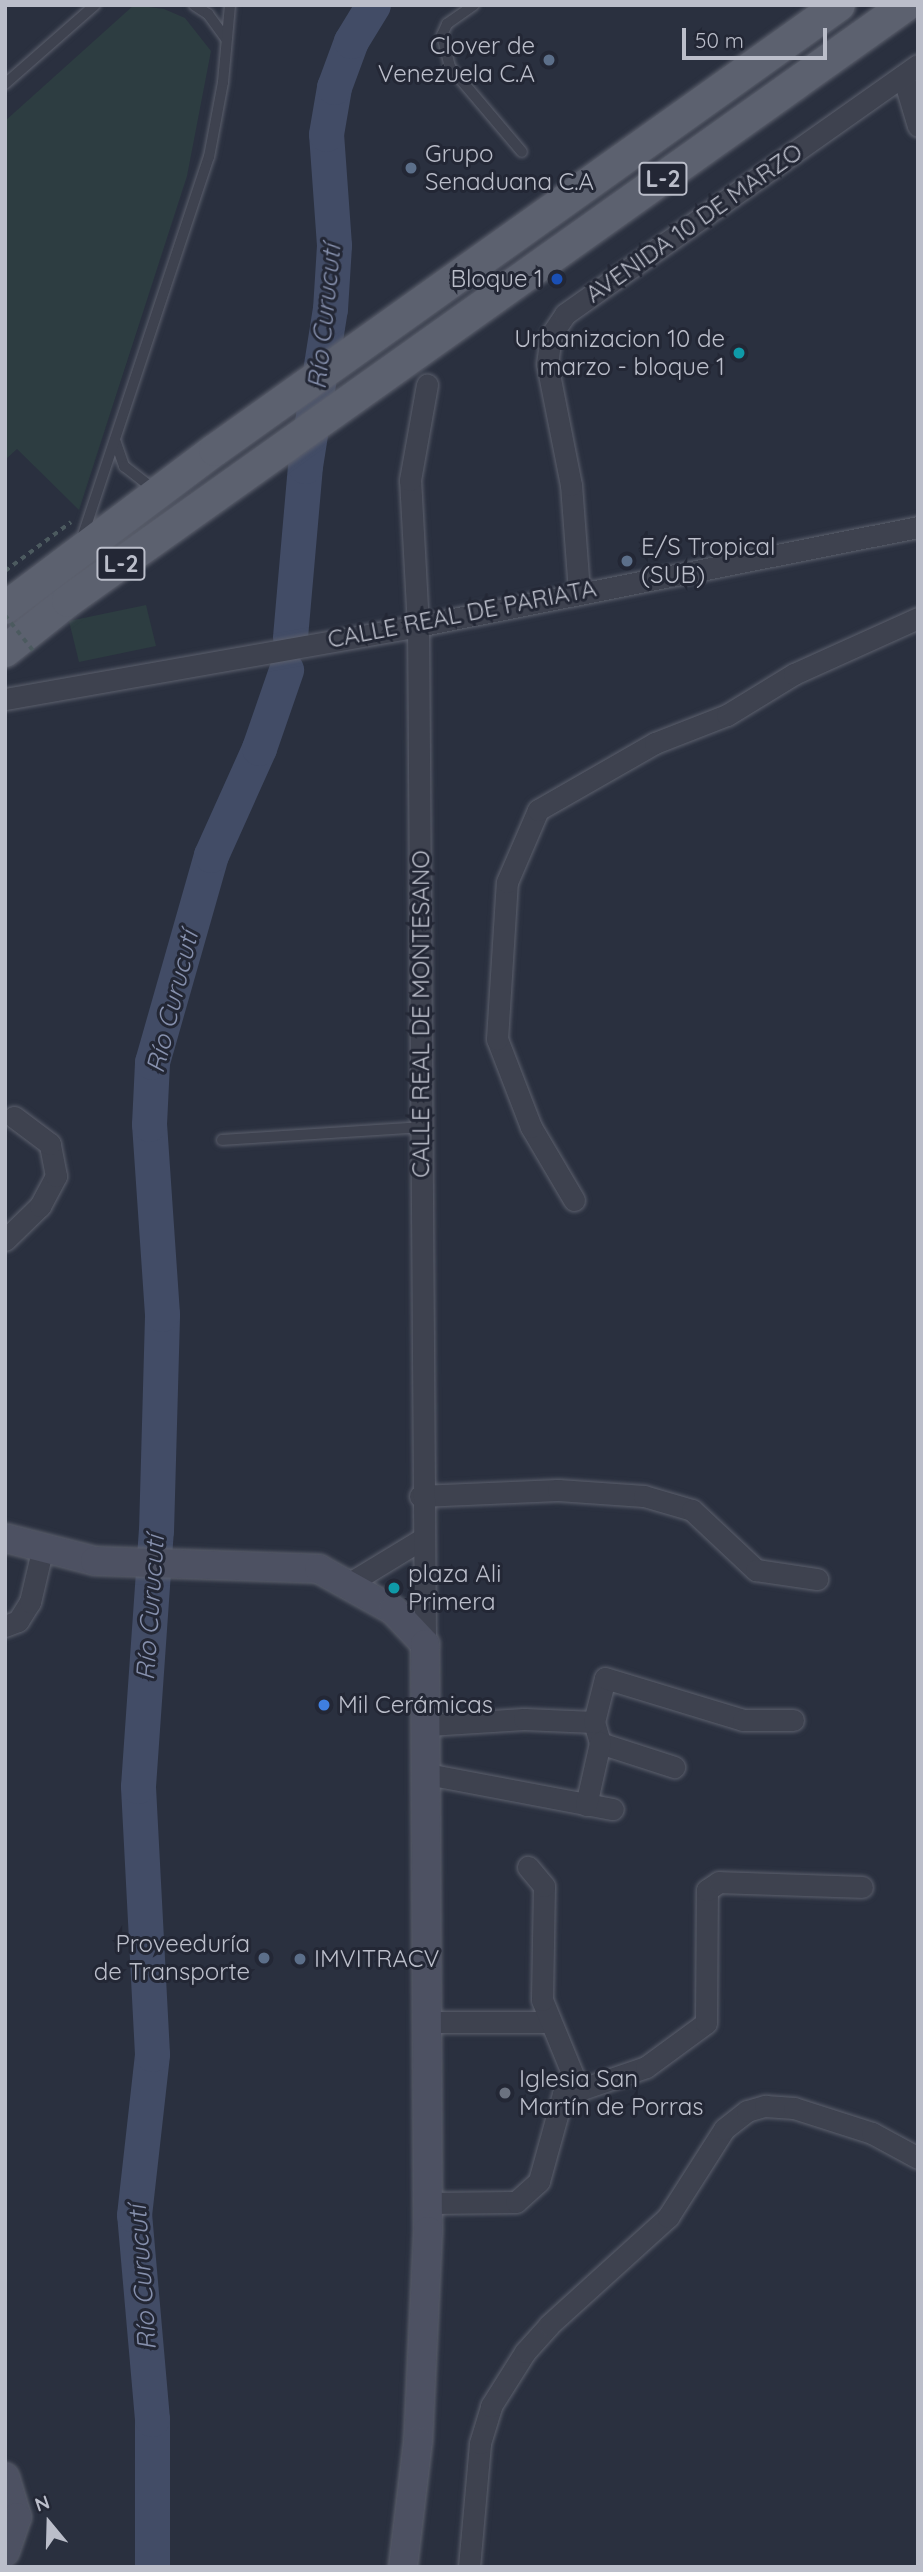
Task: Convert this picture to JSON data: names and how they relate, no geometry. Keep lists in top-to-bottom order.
{
  "streets": {
    "main road": ["L-2"],
    "street": ["AVENIDA 10 DE MARZO", "CALLE REAL DE PARIATA", "CALLE REAL DE MONTESANO"]
  },
  "crossings": [
    ["AVENIDA 10 DE MARZO", "CALLE REAL DE PARIATA"],
    ["CALLE REAL DE PARIATA", "CALLE REAL DE MONTESANO"]
  ],
  "water": ["Río Curucutí"],
  "places": [
    "Clover de Venezuela C.A",
    "Grupo Senaduana C.A",
    "Bloque 1",
    "Urbanizacion 10 de marzo - bloque 1",
    "E/S Tropical (SUB)",
    "plaza Ali Primera",
    "Mil Cerámicas",
    "Proveeduría de Transporte",
    "IMVITRACV",
    "Iglesia San Martín de Porras"
  ],
  "scale_bar": "50 m",
  "north": "top"
}
